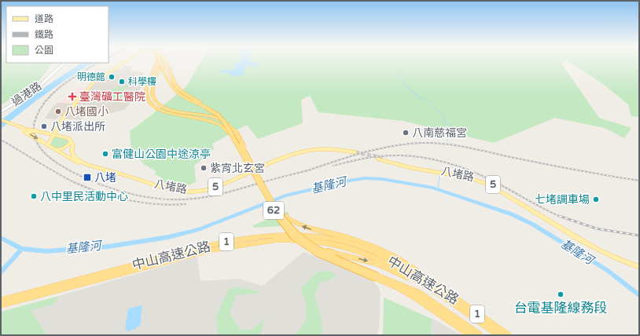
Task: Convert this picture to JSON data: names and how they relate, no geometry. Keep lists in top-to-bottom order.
{
  "streets": {
    "highway": ["62", "1", "中山高速公路"],
    "main road": ["八堵路", "5"],
    "street": ["過港路"]
  },
  "crossings": [
    ["八堵路", "5"]
  ],
  "water": ["基隆河"],
  "places": {
    "other": [
      "明德館",
      "科學樓",
      "八堵國小",
      "八堵派出所",
      "八南慈福宮",
      "富健山公園中途涼亭",
      "紫宵北玄宮",
      "八中里民活動中心",
      "七堵調車場",
      "台電基隆線務段"
    ],
    "health": ["臺灣礦工醫院"],
    "transit": ["八堵"]
  },
  "legend": ["道路", "鐵路", "公園"]
}
